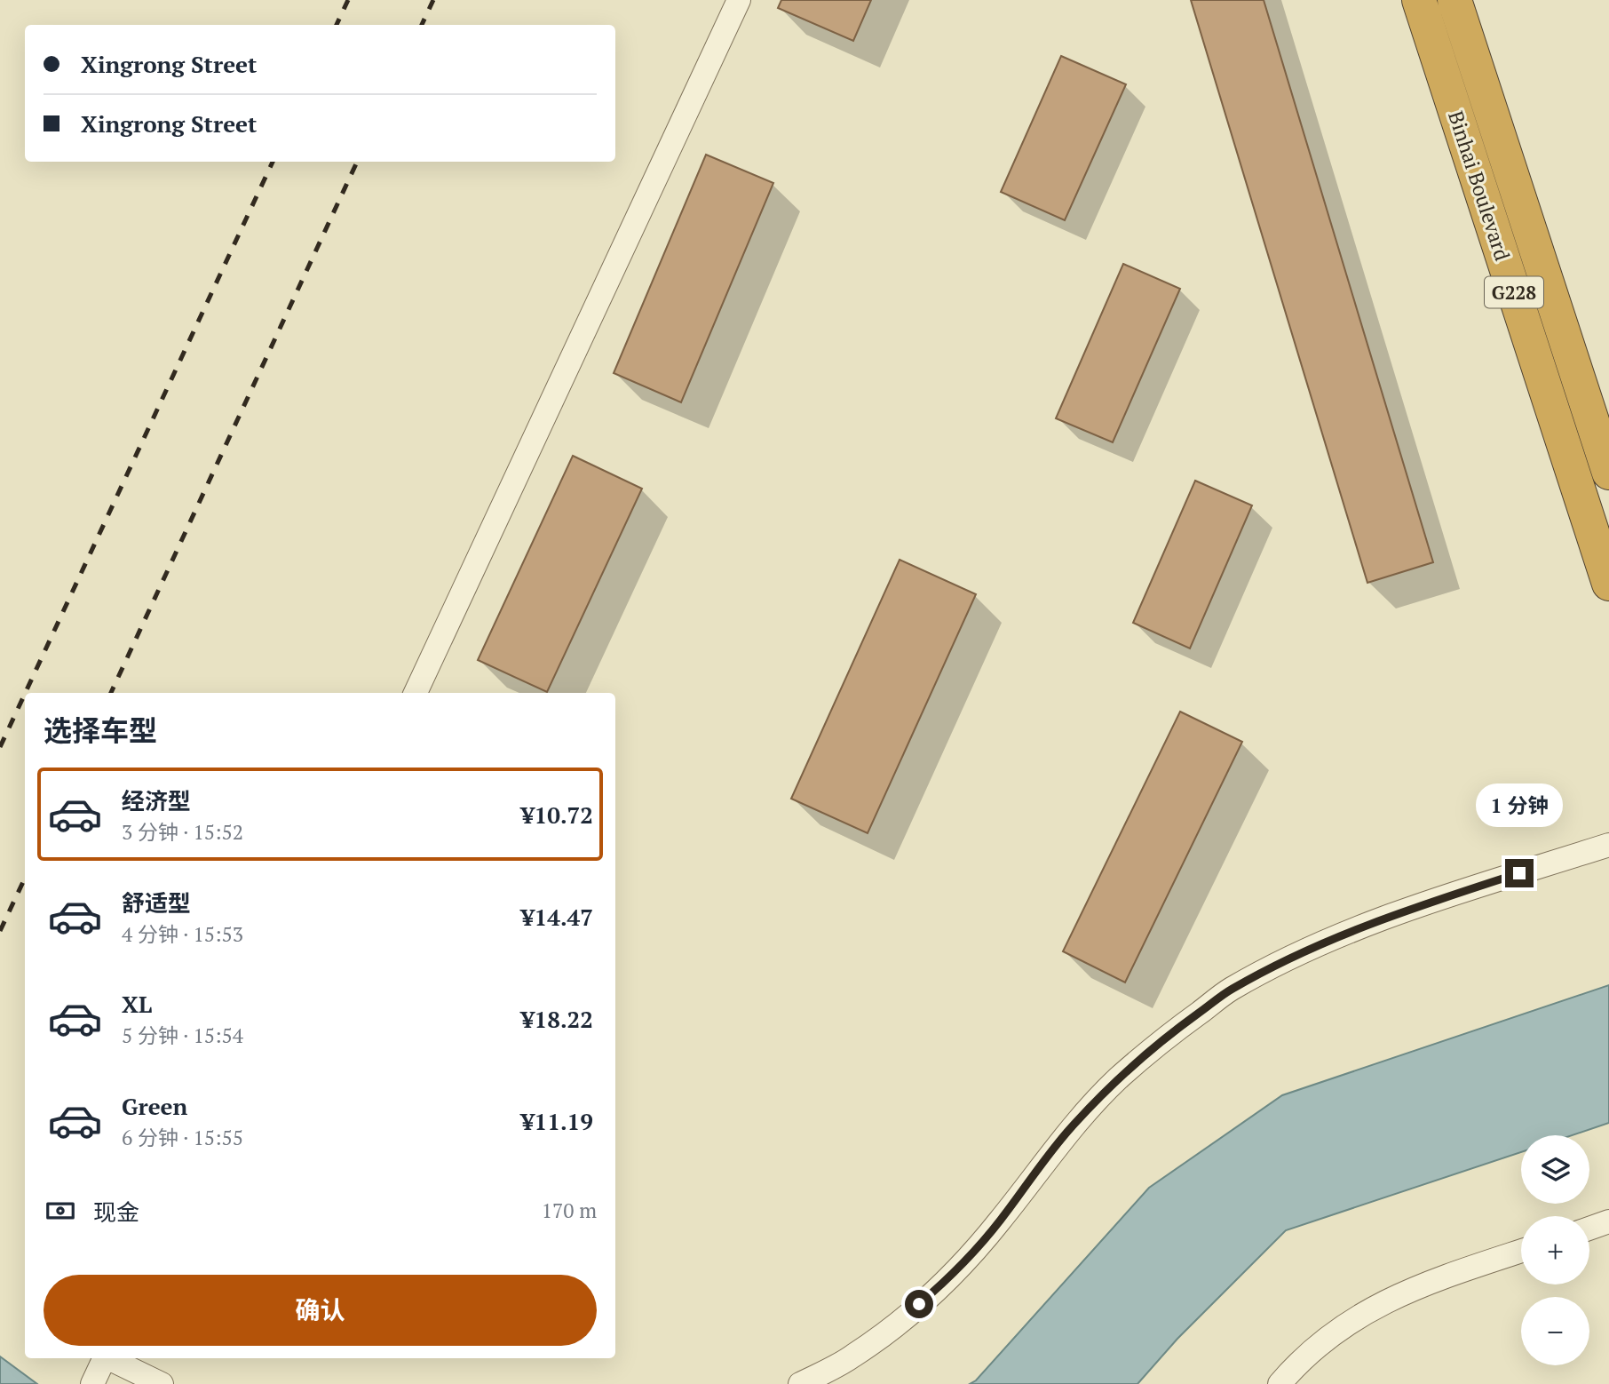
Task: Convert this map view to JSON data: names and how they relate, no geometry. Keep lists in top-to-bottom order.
{
  "streets": {
    "highway": ["Binhai Boulevard", "G228"]
  },
  "page": {
    "banner": ["Xingrong Street", "Xingrong Street"],
    "heading": "选择车型",
    "list": [
      {
        "name": "经济型",
        "note": "3 分钟 · 15:52",
        "value": "¥10.72"
      },
      {
        "name": "舒适型",
        "note": "4 分钟 · 15:53",
        "value": "¥14.47"
      },
      {
        "name": "XL",
        "note": "5 分钟 · 15:54",
        "value": "¥18.22"
      },
      {
        "name": "Green",
        "note": "6 分钟 · 15:55",
        "value": "¥11.19"
      }
    ],
    "bubble": "1 分钟",
    "map_buttons": ["+", "−"],
    "pay": ["现金", "170 m"],
    "buttons": "确认"
  }
}
